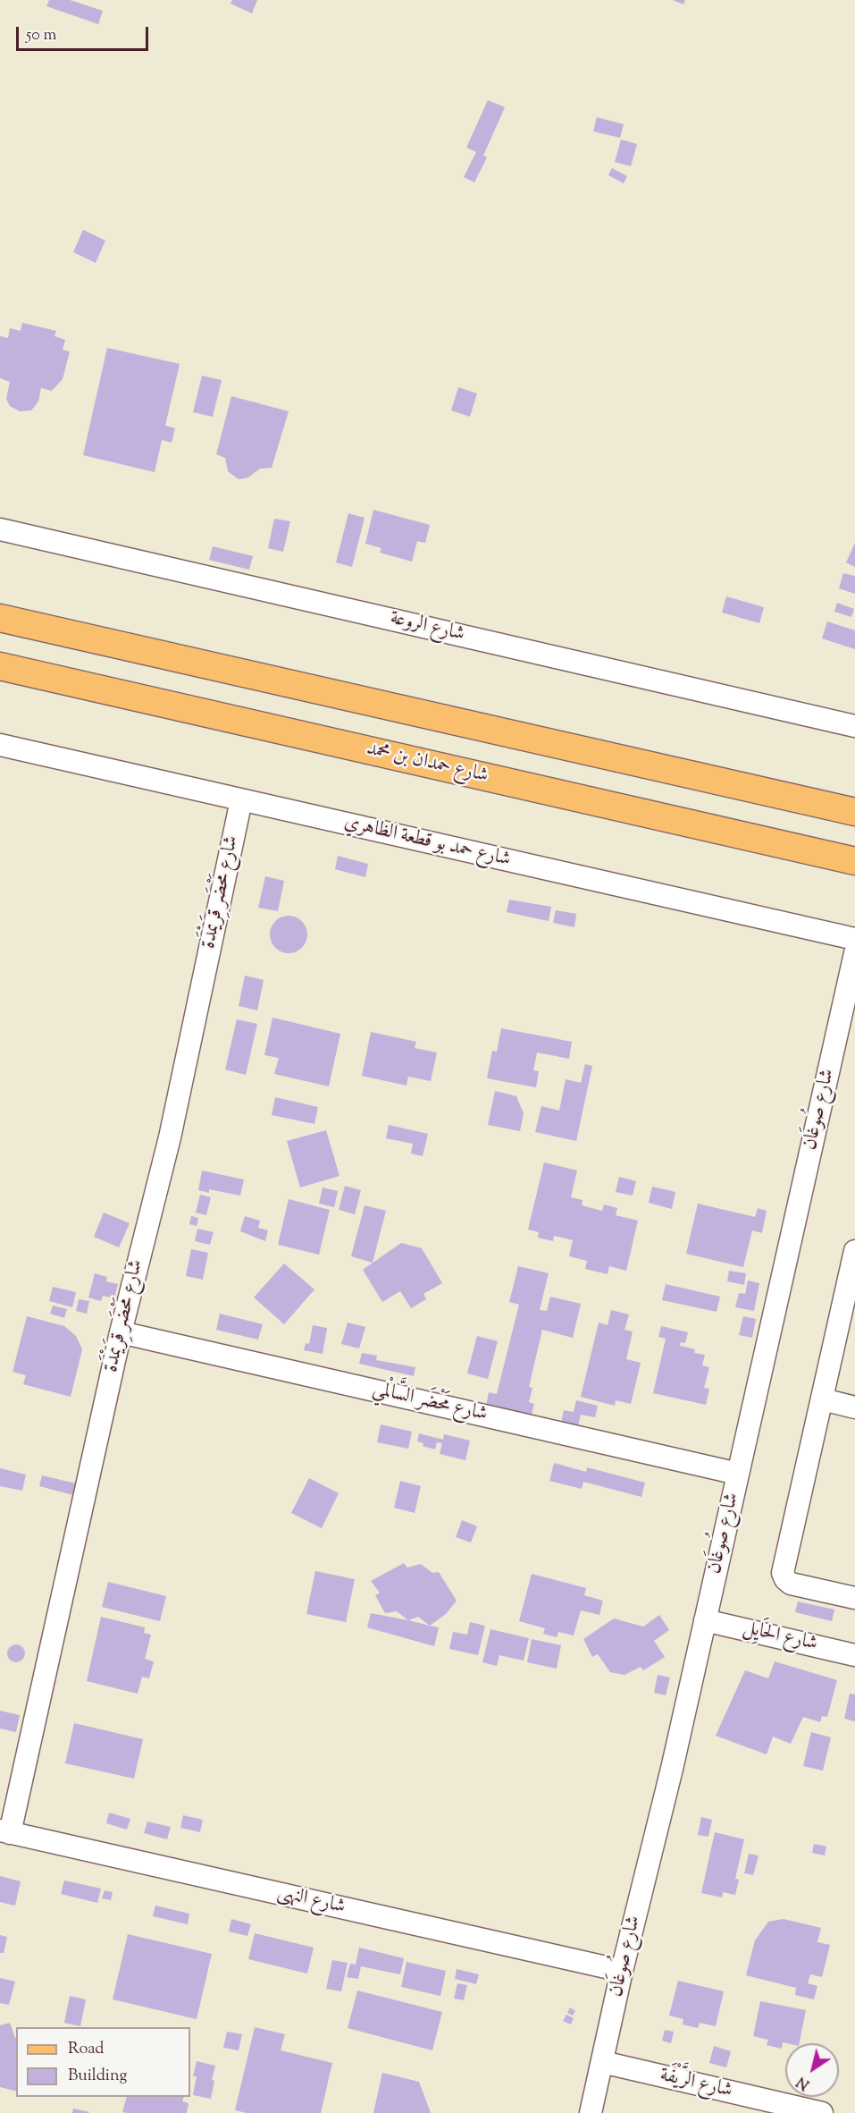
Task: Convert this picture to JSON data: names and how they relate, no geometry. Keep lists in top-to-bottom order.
{
  "streets": {
    "main road": ["شارع حمدان بن محمد"],
    "street": [
      "شارع الروعة",
      "شارع حمد بو قطعة الظاهري",
      "شارع مَحْضَر قِرَيمْدَة",
      "شارع صُوغَان",
      "شارع مَحْضَر السَّالْمي",
      "شارع الحَايِل",
      "شارع النهى",
      "شارع الرَّيْفَة"
    ]
  },
  "crossings": [
    ["شارع حمد بو قطعة الظاهري", "شارع مَحْضَر قِرَيمْدَة"],
    ["شارع مَحْضَر قِرَيمْدَة", "شارع مَحْضَر السَّالْمي"],
    ["شارع مَحْضَر قِرَيمْدَة", "شارع النهى"],
    ["شارع صُوغَان", "شارع مَحْضَر السَّالْمي"],
    ["شارع صُوغَان", "شارع الحَايِل"],
    ["شارع صُوغَان", "شارع النهى"],
    ["شارع صُوغَان", "شارع الرَّيْفَة"]
  ],
  "legend": ["Road", "Building"],
  "scale_bar": "50 m",
  "north": "bottom left"
}
